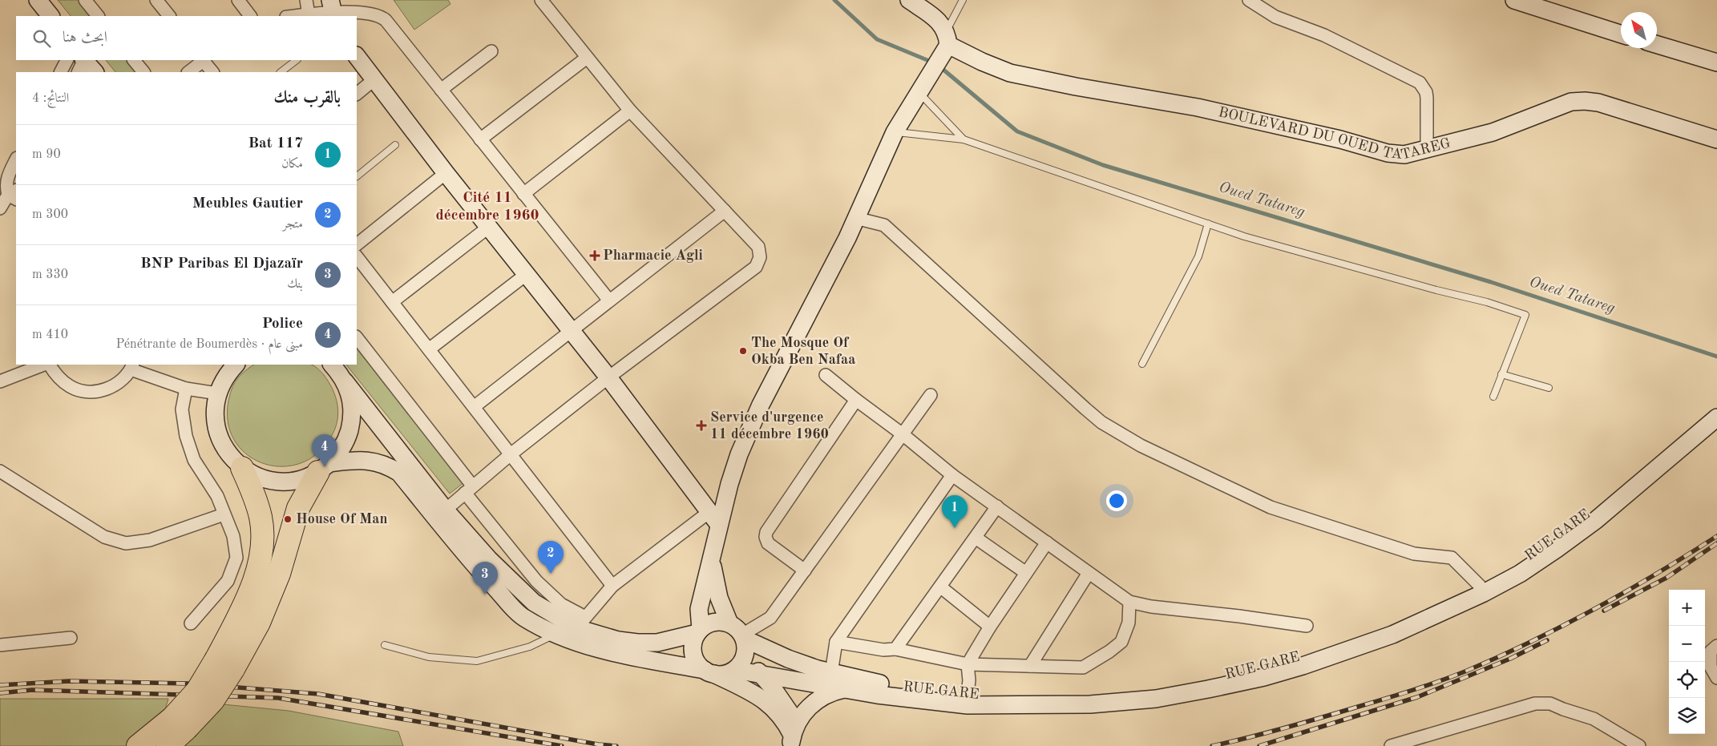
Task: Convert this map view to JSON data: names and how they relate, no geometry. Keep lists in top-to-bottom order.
{
  "streets": {
    "main road": ["BOULEVARD DU OUED TATAREG", "RUE GARE"]
  },
  "districts": ["Cité 11 décembre 1960"],
  "water": ["Oued Tatareg"],
  "places": {
    "health": ["Pharmacie Agli", "Service d'urgence 11 décembre 1960"],
    "other": ["The Mosque Of Okba Ben Nafaa", "House Of Man"]
  },
  "north": "top left",
  "page": {
    "search": "ابحث هنا",
    "heading": ["بالقرب منك", "النتائج: 4"],
    "list": [
      {
        "mark": "1",
        "name": "Bat 117",
        "note": "مكان",
        "value": "90 m"
      },
      {
        "mark": "2",
        "name": "Meubles Gautier",
        "note": "متجر",
        "value": "300 m"
      },
      {
        "mark": "3",
        "name": "BNP Paribas El Djazaïr",
        "note": "بنك",
        "value": "330 m"
      },
      {
        "mark": "4",
        "name": "Police",
        "note": "مبنى عام · Pénétrante de Boumerdès",
        "value": "410 m"
      }
    ],
    "pins": [
      "4",
      "1",
      "2",
      "3"
    ],
    "map_buttons": ["+", "−"]
  }
}
